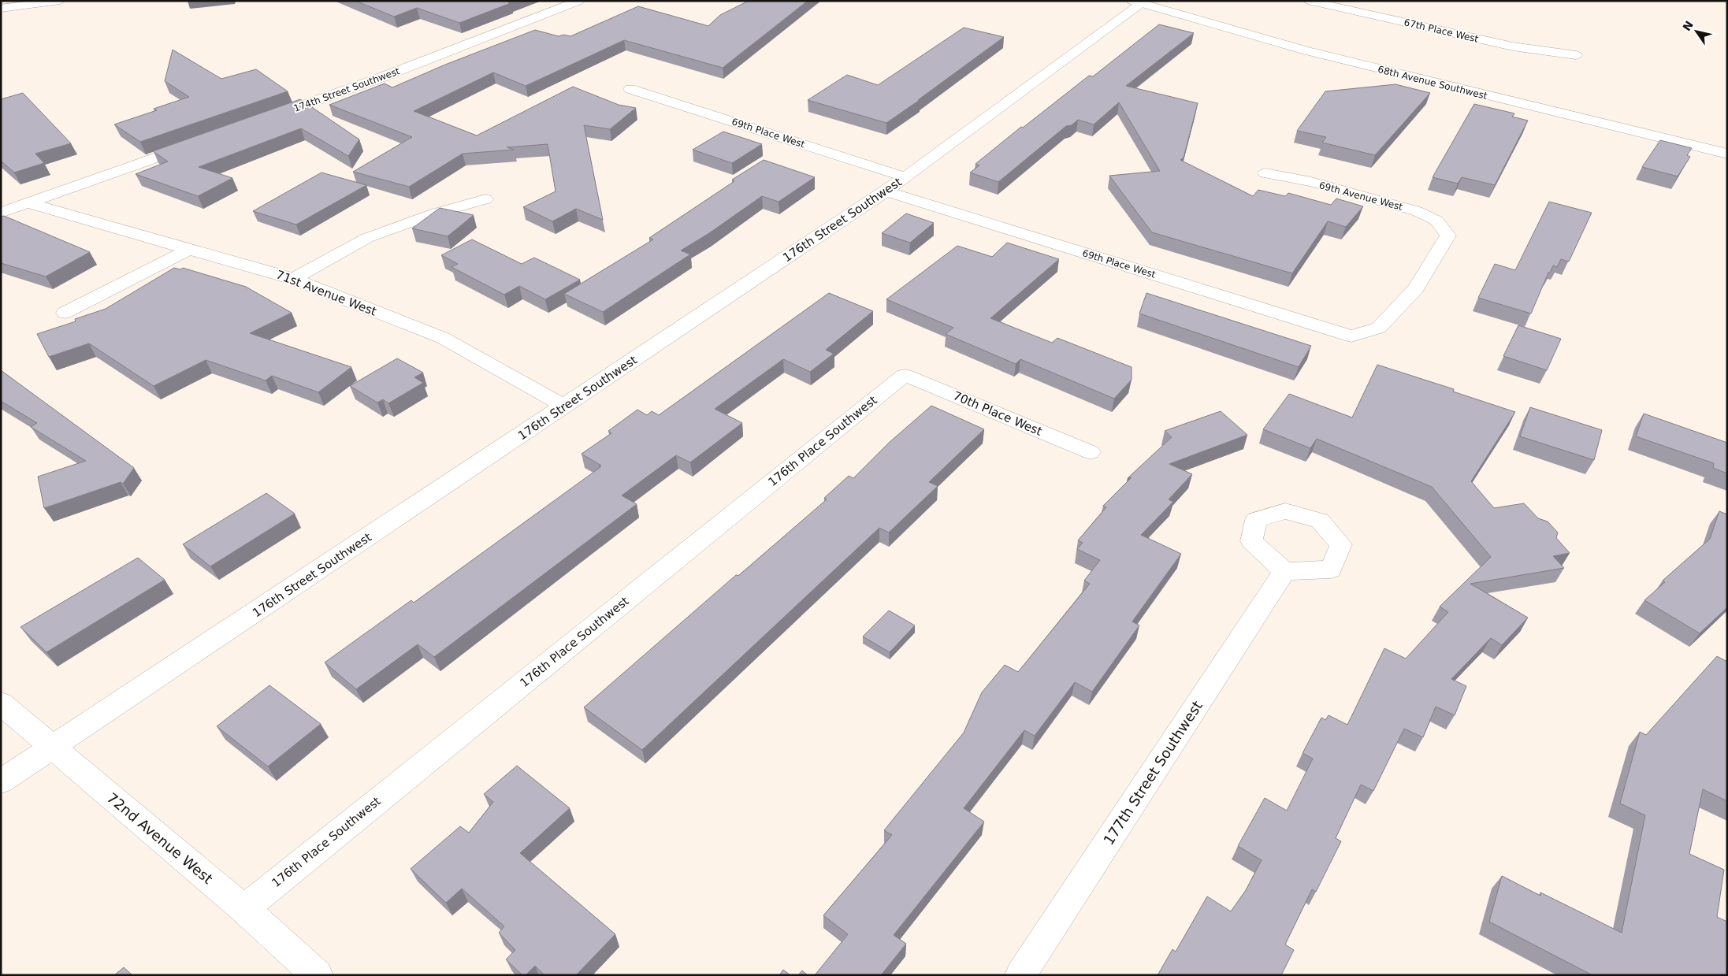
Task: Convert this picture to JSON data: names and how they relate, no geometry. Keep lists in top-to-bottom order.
{
  "streets": {
    "street": [
      "67th Place West",
      "68th Avenue Southwest",
      "174th Street Southwest",
      "69th Place West",
      "69th Avenue West",
      "176th Street Southwest",
      "71st Avenue West",
      "70th Place West",
      "176th Place Southwest",
      "177th Street Southwest",
      "72nd Avenue West"
    ]
  },
  "crossings": [
    ["68th Avenue Southwest", "176th Street Southwest"],
    ["69th Place West", "69th Avenue West"],
    ["69th Place West", "176th Street Southwest"],
    ["176th Street Southwest", "71st Avenue West"],
    ["176th Street Southwest", "72nd Avenue West"],
    ["70th Place West", "176th Place Southwest"],
    ["176th Place Southwest", "72nd Avenue West"]
  ],
  "north": "top left"
}
